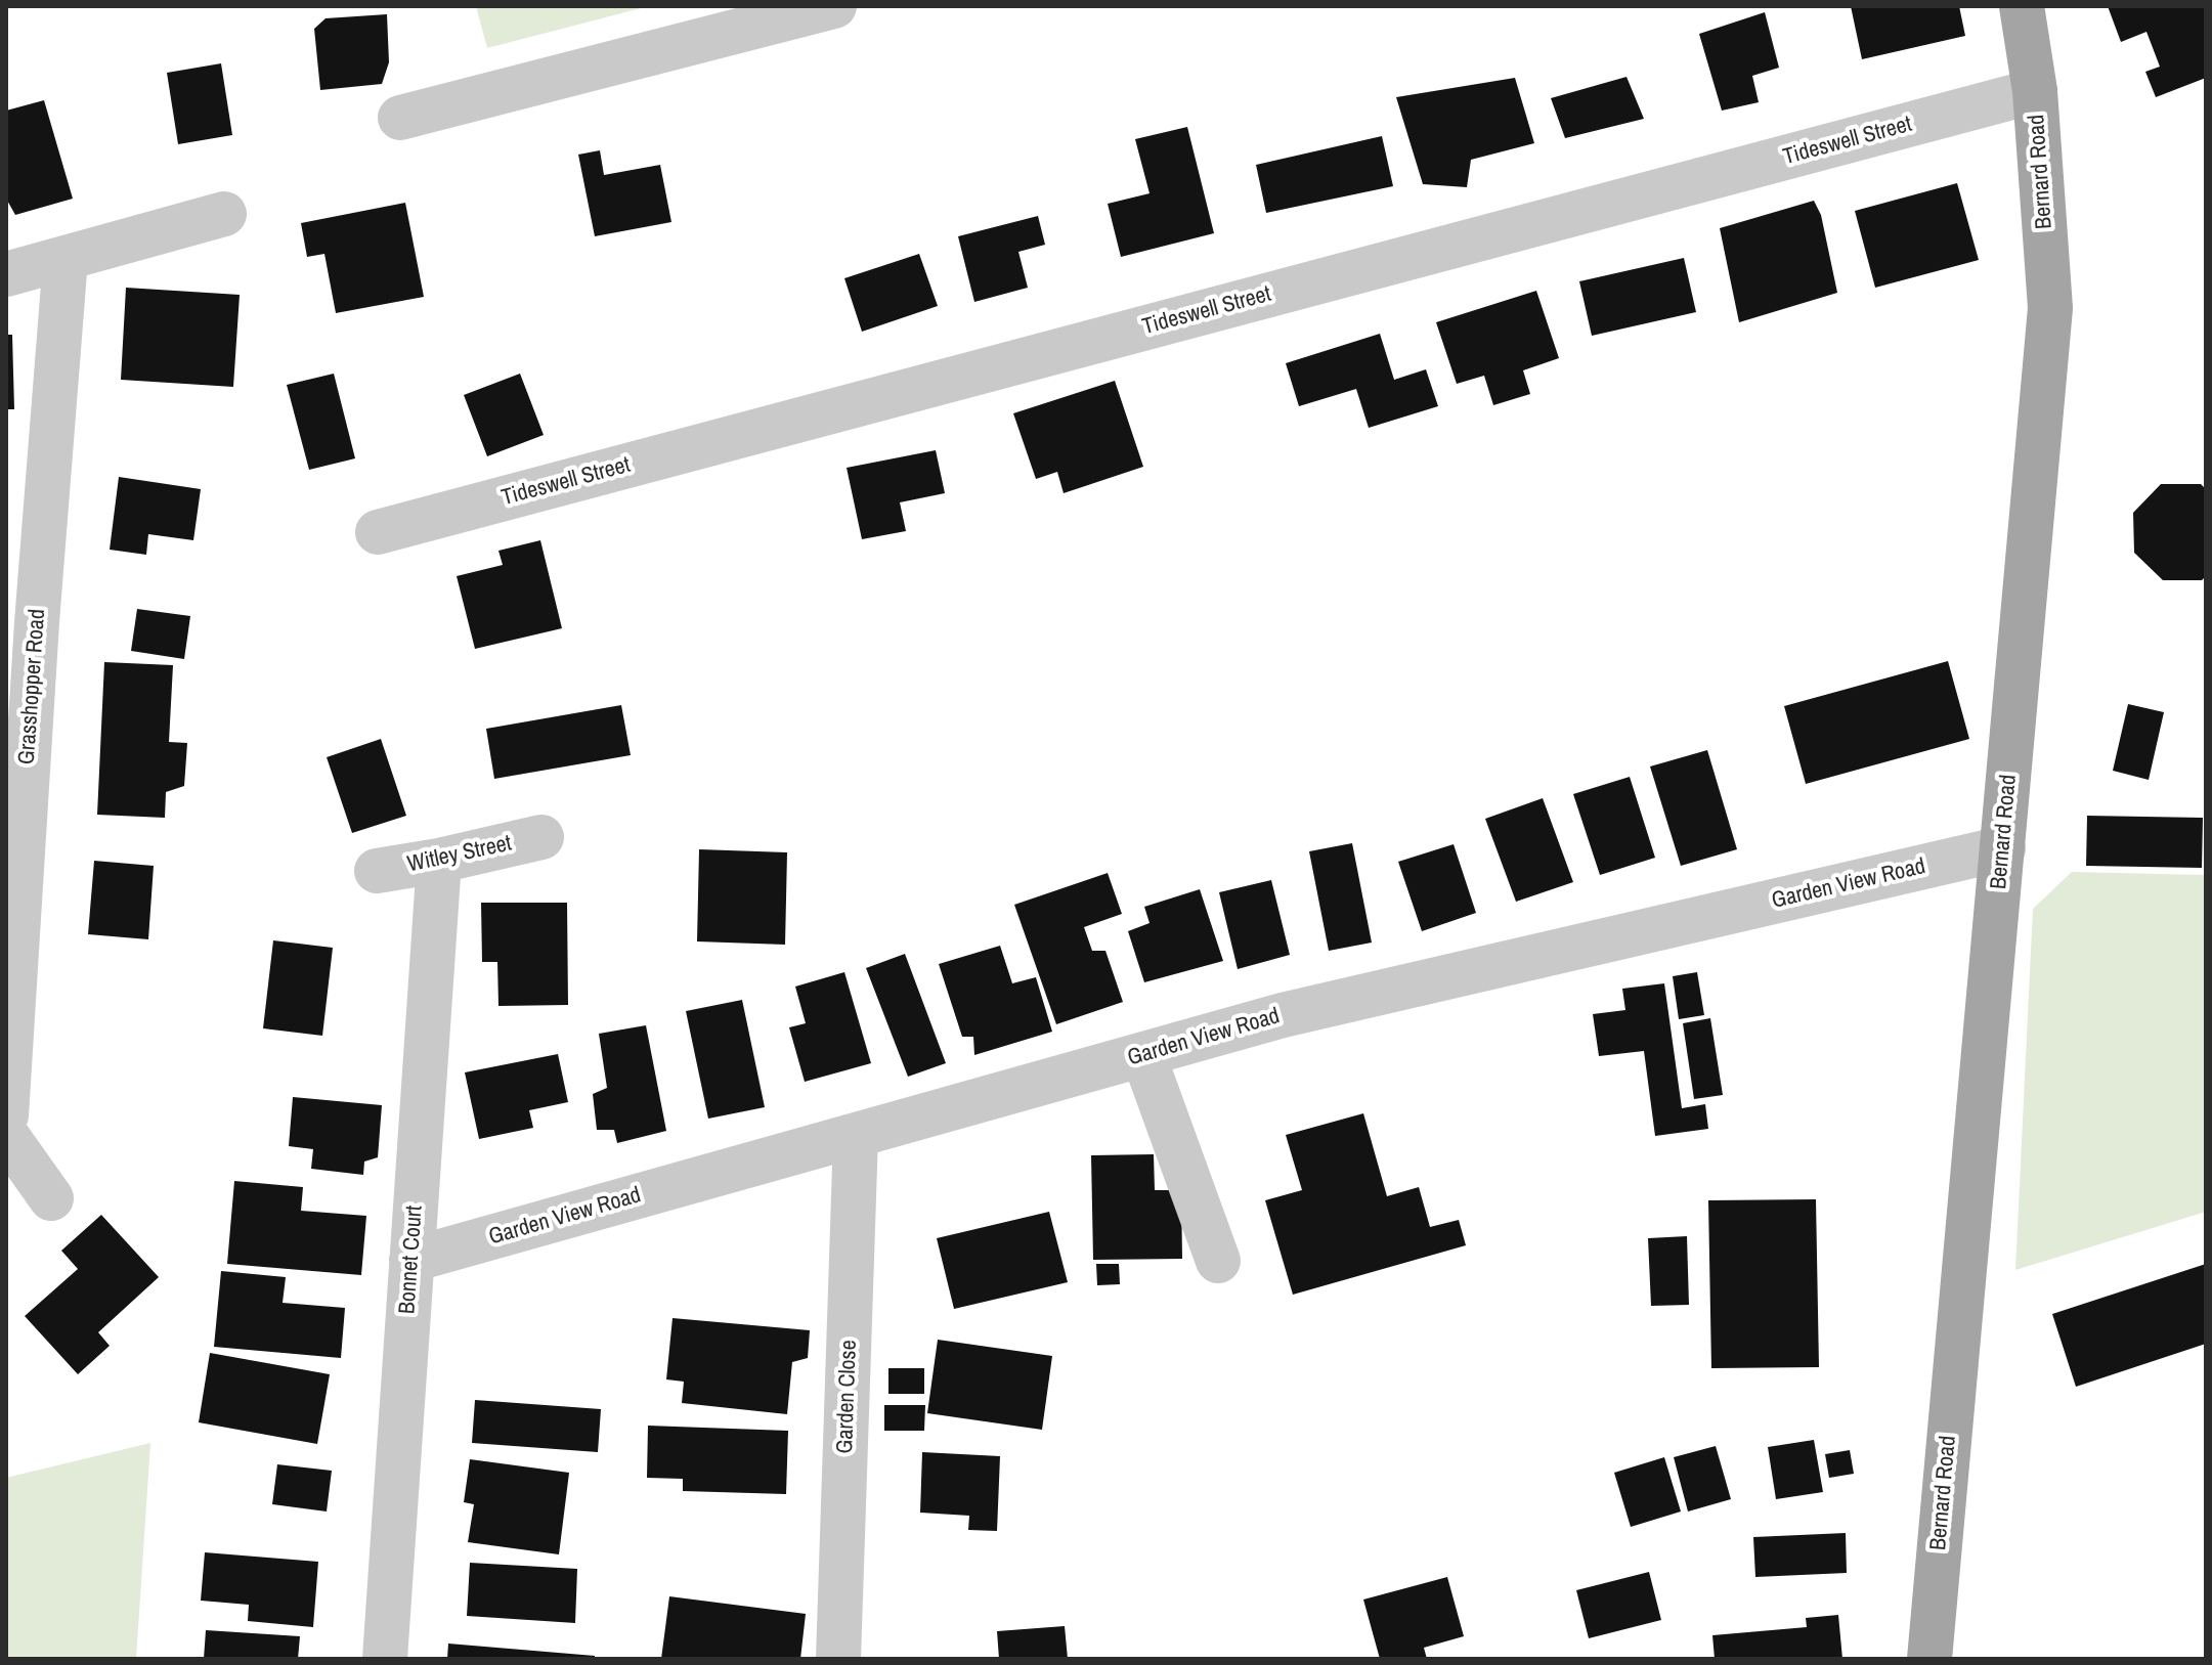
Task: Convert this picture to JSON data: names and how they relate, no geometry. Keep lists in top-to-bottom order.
{
  "streets": {
    "main road": ["Bernard Road"],
    "street": [
      "Tideswell Street",
      "Grasshopper Road",
      "Witley Street",
      "Garden View Road",
      "Bonnet Court",
      "Garden Close"
    ]
  },
  "crossings": [
    ["Tideswell Street", "Bernard Road"],
    ["Bernard Road", "Garden View Road"],
    ["Witley Street", "Bonnet Court"],
    ["Garden View Road", "Bonnet Court"],
    ["Garden View Road", "Garden Close"]
  ]
}
